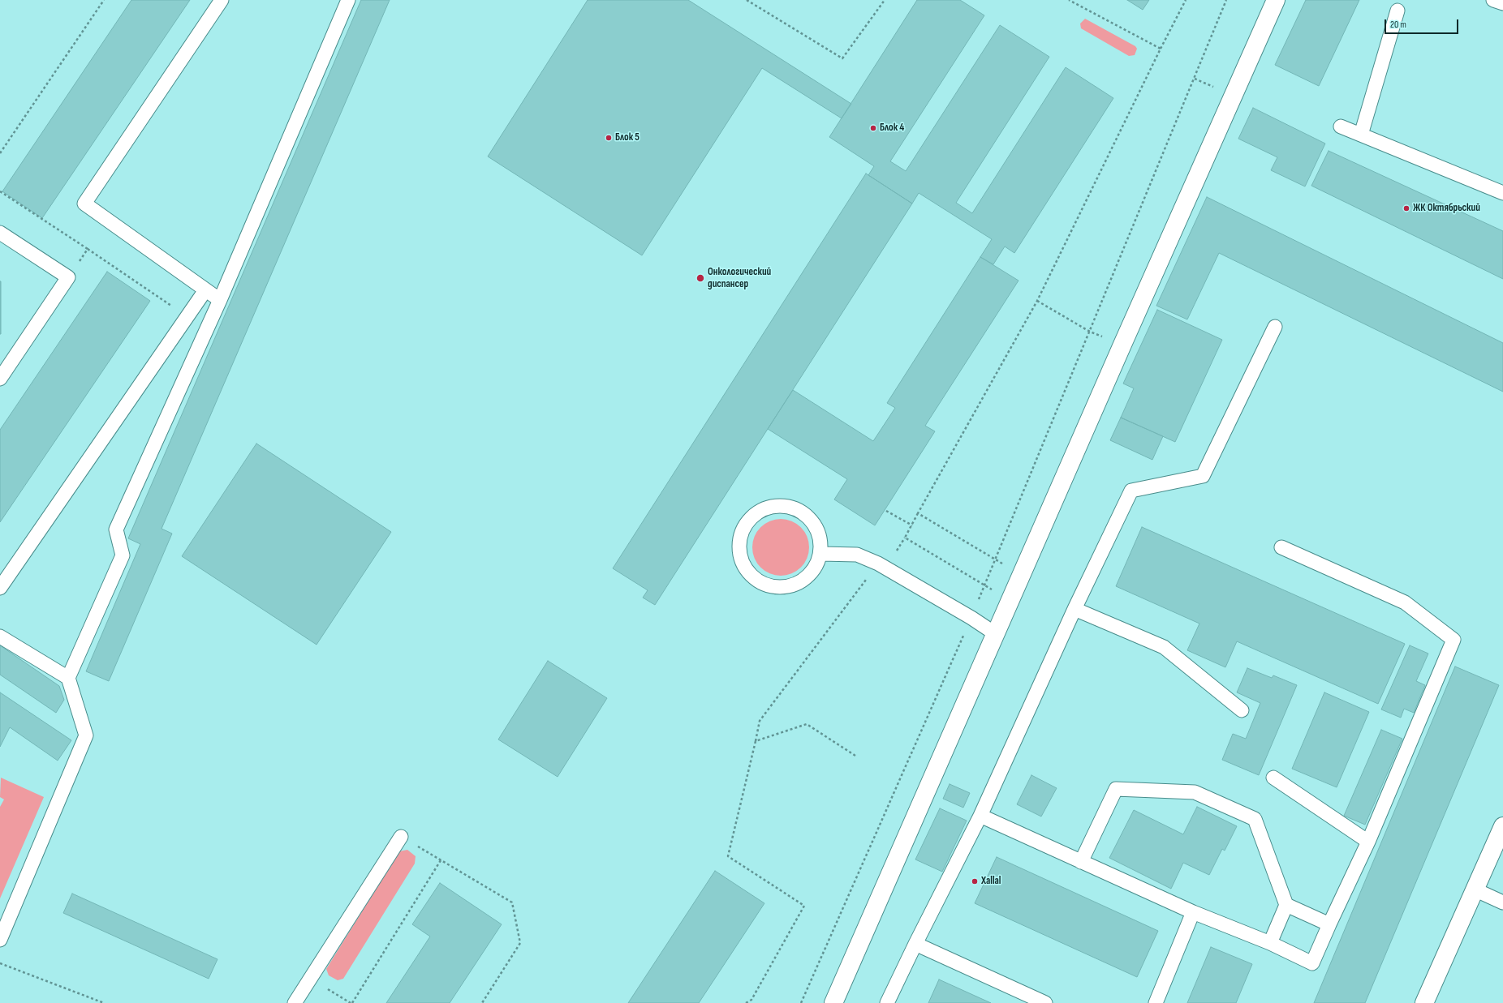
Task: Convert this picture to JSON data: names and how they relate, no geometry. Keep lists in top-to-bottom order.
{
  "places": [
    "Блок 4",
    "Блок 5",
    "ЖК Октябрьский",
    "Онкологический диспансер",
    "Xallal"
  ],
  "scale_bar": "20 m"
}
